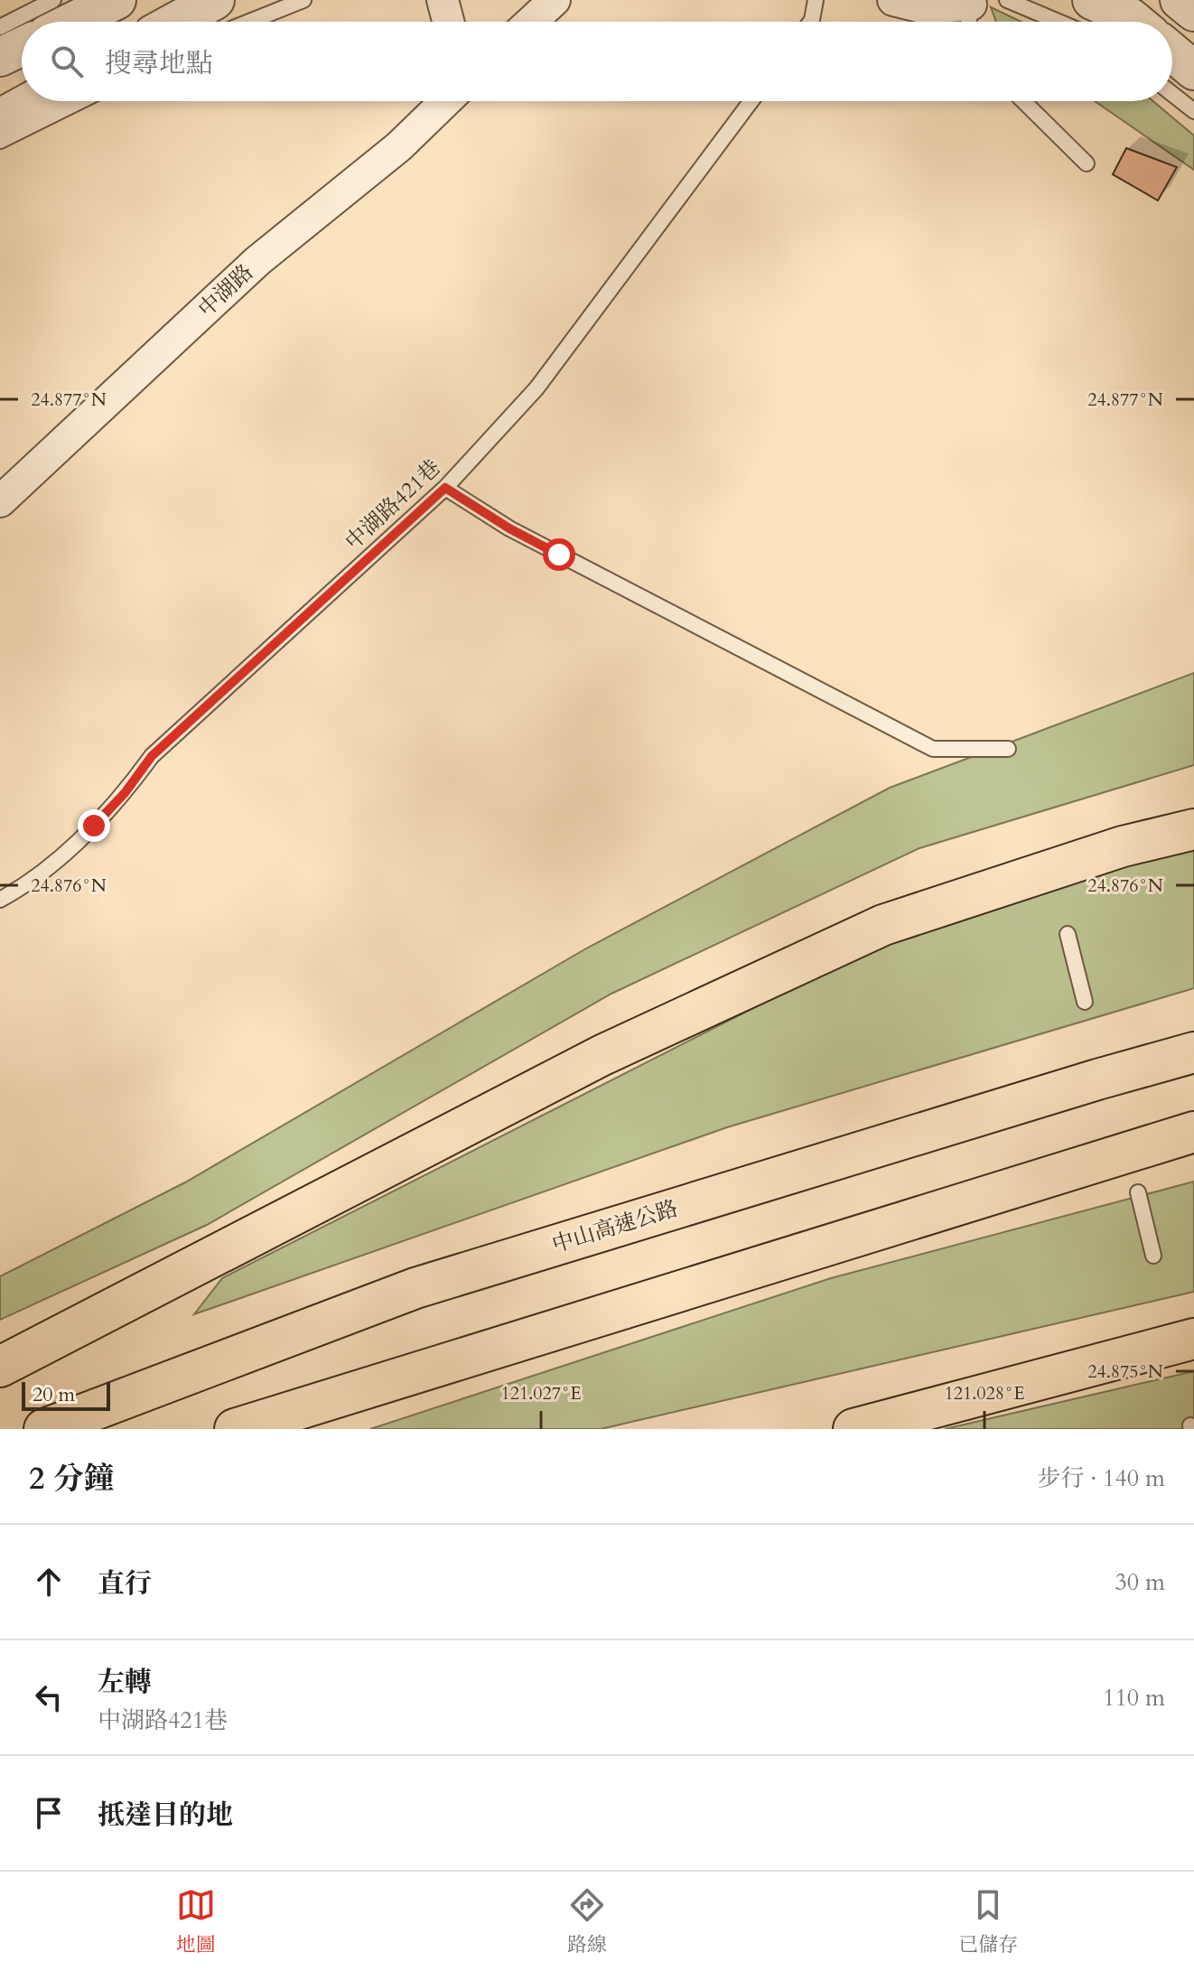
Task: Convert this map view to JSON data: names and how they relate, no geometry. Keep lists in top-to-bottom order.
{
  "streets": {
    "highway": ["中山高速公路"],
    "street": ["中湖路"],
    "lane": ["中湖路421巷"]
  },
  "scale_bar": "20 m",
  "page": {
    "search": "搜尋地點",
    "scale": "20 m",
    "heading": ["2 分鐘", "步行 · 140 m"],
    "list": [
      ["直行", "30 m"],
      ["左轉", "中湖路421巷", "110 m"],
      "抵達目的地"
    ],
    "nav": ["地圖", "路線", "已儲存"]
  },
  "coordinates": [
    "24.877°N",
    "24.876°N",
    "24.875°N",
    "121.027°E",
    "121.028°E"
  ]
}
